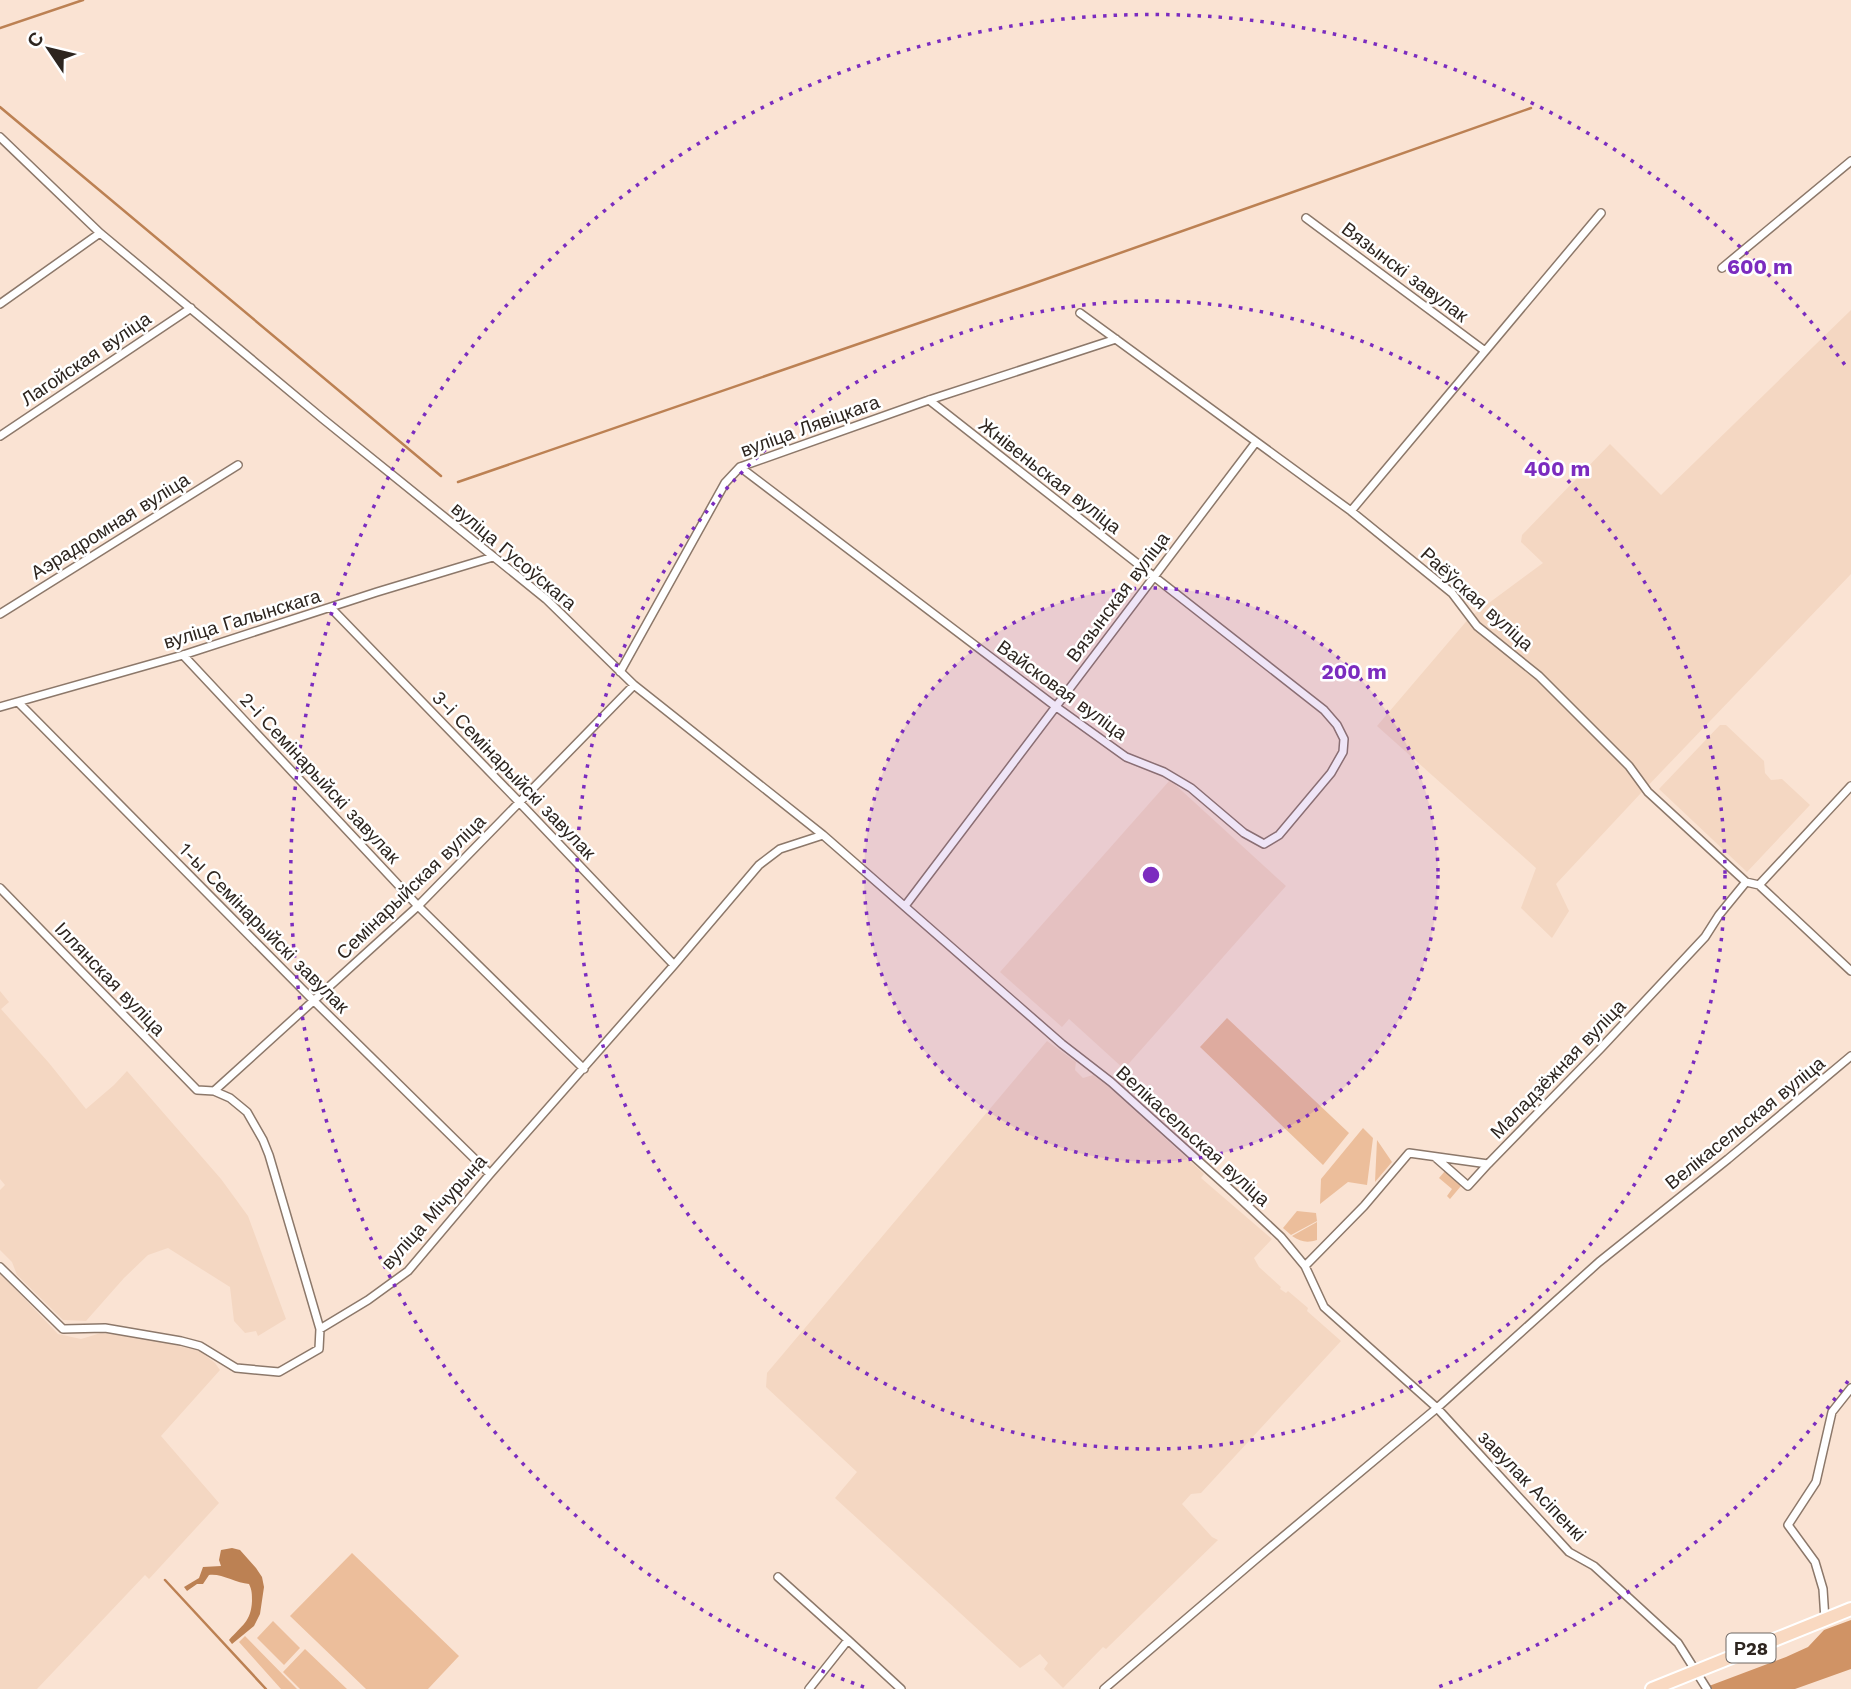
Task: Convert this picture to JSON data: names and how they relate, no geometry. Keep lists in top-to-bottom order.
{
  "streets": {
    "main road": ["Р28"],
    "street": [
      "Вязынскі завулак",
      "Лагойская вуліца",
      "вуліца Лявіцкага",
      "Жнівеньская вуліца",
      "Аэрадромная вуліца",
      "вуліца Гусоўскага",
      "Вязынская вуліца",
      "Раёўская вуліца",
      "вуліца Галынскага",
      "Вайсковая вуліца",
      "3-і Семінарыйскі завулак",
      "2-і Семінарыйскі завулак",
      "Семінарыйская вуліца",
      "1-ы Семінарыйскі завулак",
      "Іллянская вуліца",
      "Маладзёжная вуліца",
      "Велікасельская вуліца",
      "вуліца Мічурына",
      "завулак Асіпенкі"
    ]
  },
  "crossings": [
    ["Лагойская вуліца", "вуліца Гусоўскага"],
    ["вуліца Лявіцкага", "Жнівеньская вуліца"],
    ["вуліца Лявіцкага", "вуліца Гусоўскага"],
    ["вуліца Лявіцкага", "Раёўская вуліца"],
    ["вуліца Лявіцкага", "Вайсковая вуліца"],
    ["Жнівеньская вуліца", "Вязынская вуліца"],
    ["Жнівеньская вуліца", "Вайсковая вуліца"],
    ["вуліца Гусоўскага", "Вязынская вуліца"],
    ["вуліца Гусоўскага", "вуліца Галынскага"],
    ["вуліца Гусоўскага", "Семінарыйская вуліца"],
    ["вуліца Гусоўскага", "Велікасельская вуліца"],
    ["вуліца Гусоўскага", "вуліца Мічурына"],
    ["Вязынская вуліца", "Раёўская вуліца"],
    ["Вязынская вуліца", "Вайсковая вуліца"],
    ["Вязынская вуліца", "Велікасельская вуліца"],
    ["Раёўская вуліца", "Маладзёжная вуліца"],
    ["вуліца Галынскага", "3-і Семінарыйскі завулак"],
    ["вуліца Галынскага", "2-і Семінарыйскі завулак"],
    ["вуліца Галынскага", "1-ы Семінарыйскі завулак"],
    ["3-і Семінарыйскі завулак", "Семінарыйская вуліца"],
    ["3-і Семінарыйскі завулак", "вуліца Мічурына"],
    ["2-і Семінарыйскі завулак", "Семінарыйская вуліца"],
    ["2-і Семінарыйскі завулак", "вуліца Мічурына"],
    ["Семінарыйская вуліца", "1-ы Семінарыйскі завулак"],
    ["Семінарыйская вуліца", "Іллянская вуліца"],
    ["1-ы Семінарыйскі завулак", "вуліца Мічурына"],
    ["Маладзёжная вуліца", "Велікасельская вуліца"],
    ["Велікасельская вуліца", "завулак Асіпенкі"],
    ["завулак Асіпенкі", "Р28"]
  ],
  "north": "top left",
  "rings": ["600 m", "400 m", "200 m"]
}
